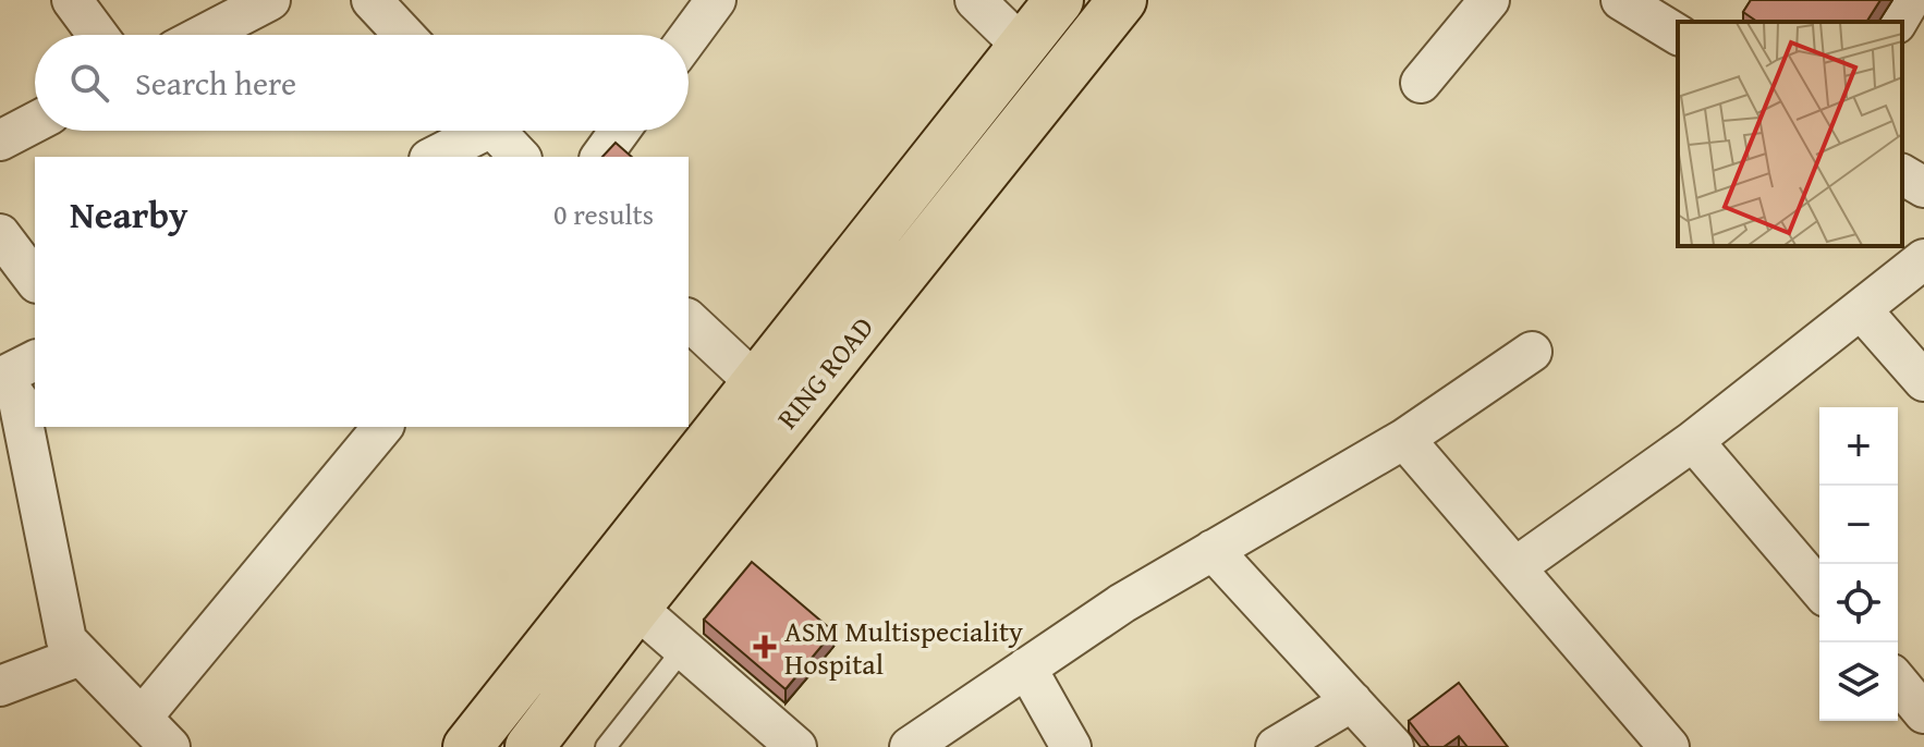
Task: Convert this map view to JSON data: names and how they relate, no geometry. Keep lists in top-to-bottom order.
{
  "streets": {
    "highway": ["RING ROAD"]
  },
  "places": {
    "health": ["ASM Multispeciality Hospital"]
  },
  "page": {
    "search": "Search here",
    "heading": ["Nearby", "0 results"],
    "map_buttons": ["+", "−"]
  }
}
